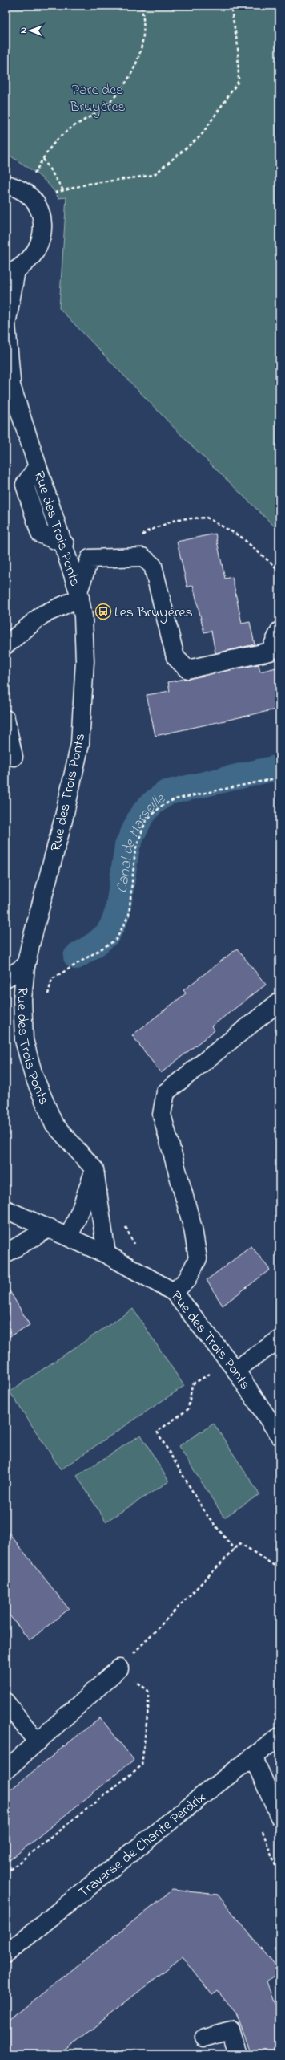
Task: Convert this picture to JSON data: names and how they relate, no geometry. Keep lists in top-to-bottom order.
{
  "streets": {
    "street": ["Rue des Trois Ponts", "Traverse de Chante Perdrix"]
  },
  "water": ["Canal de Marseille"],
  "parks": ["Parc des Bruyères"],
  "places": {
    "bus stop": ["Les Bruyères"]
  },
  "north": "left"
}
